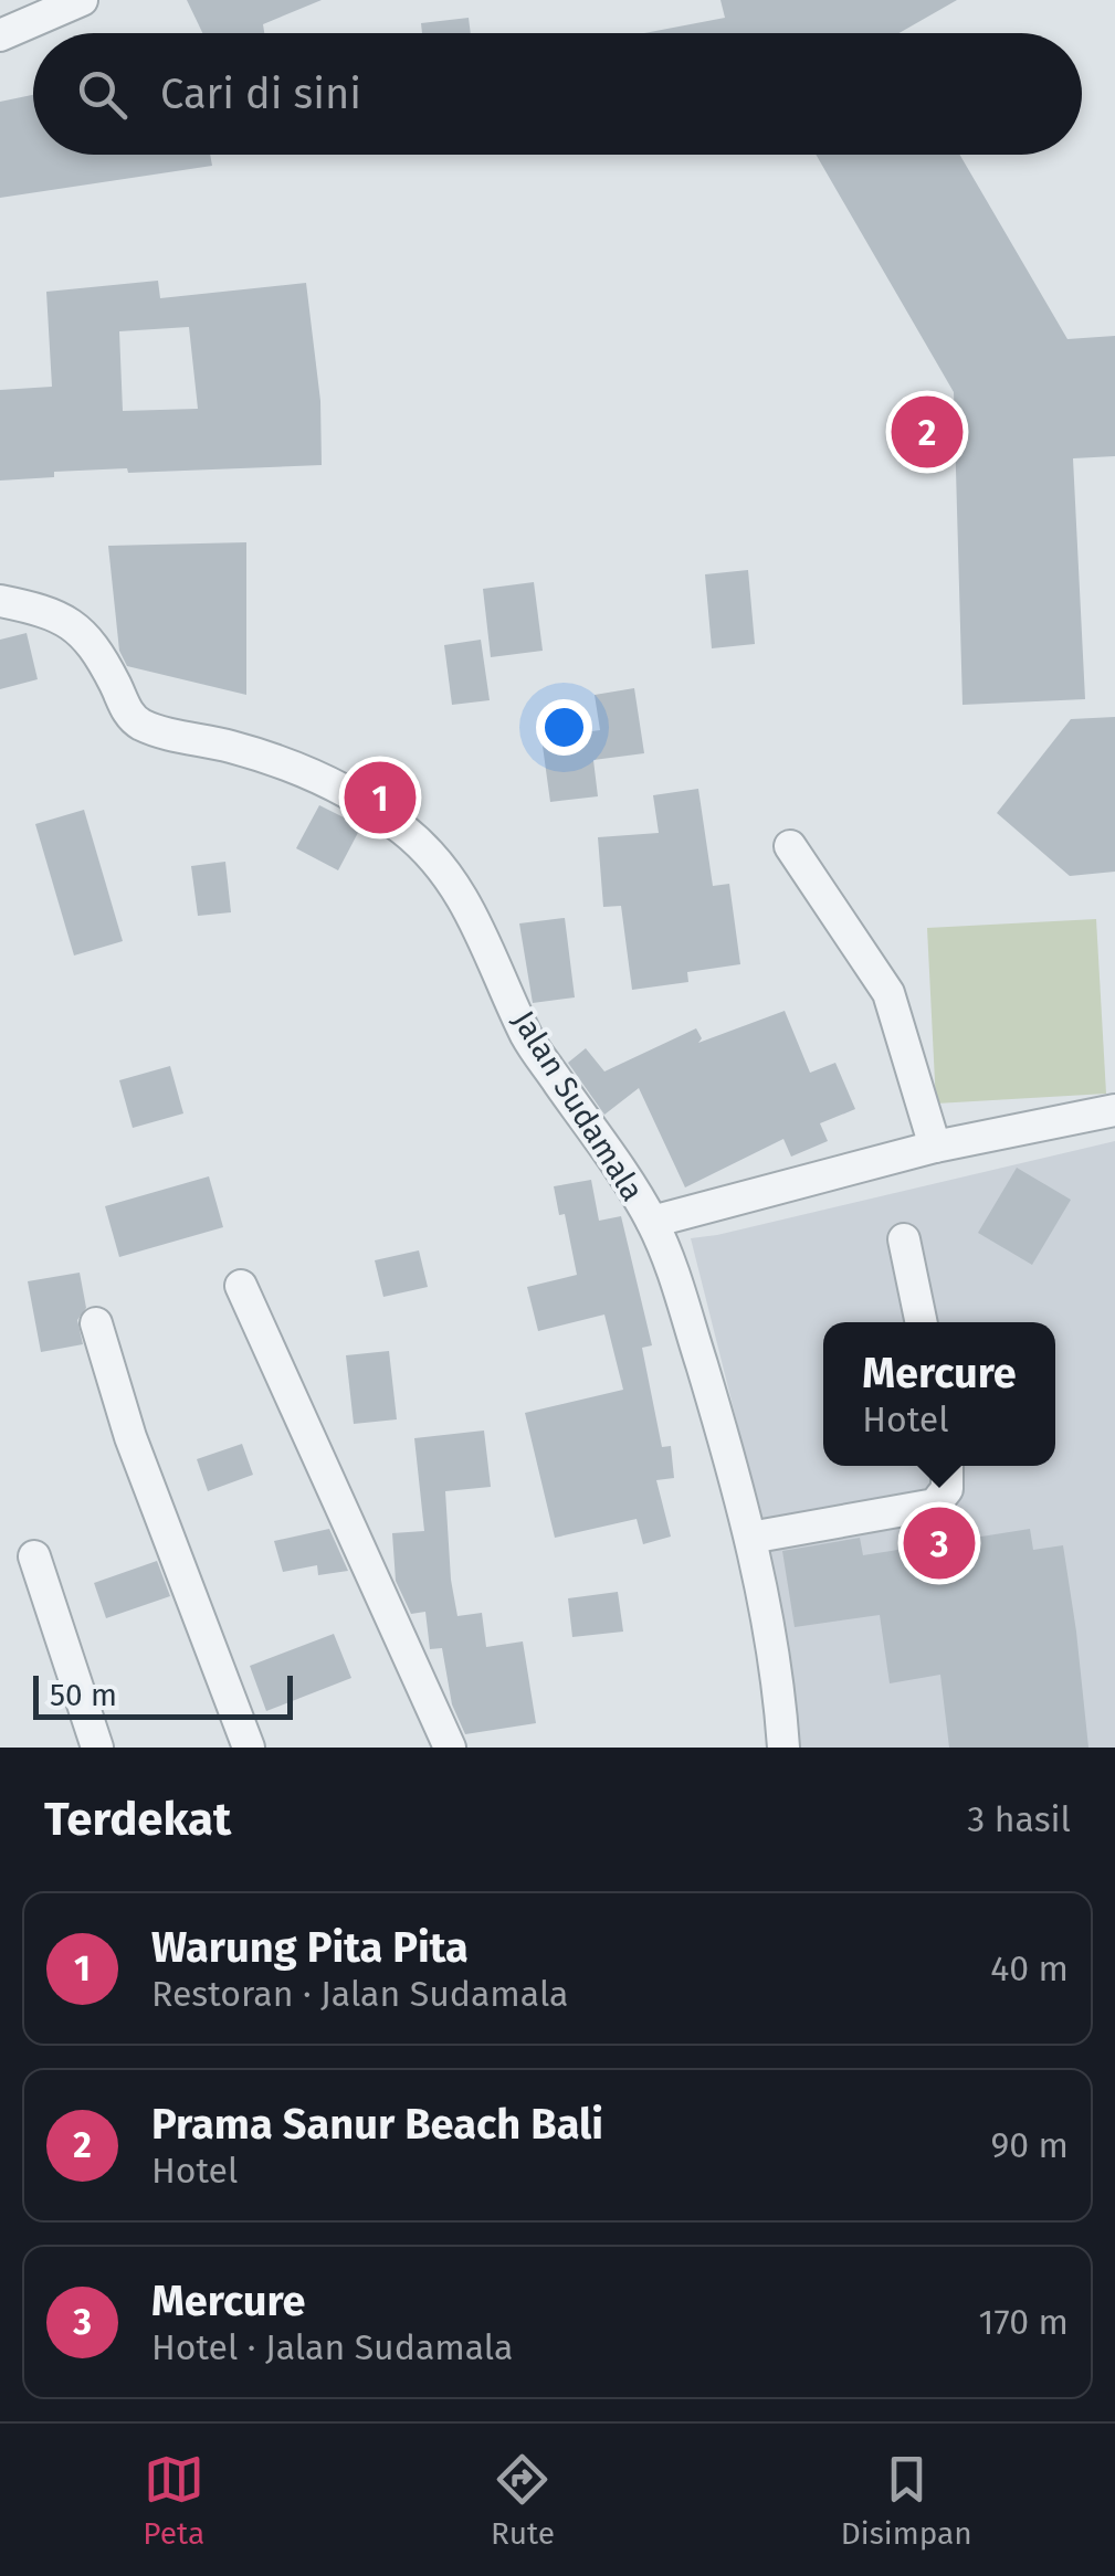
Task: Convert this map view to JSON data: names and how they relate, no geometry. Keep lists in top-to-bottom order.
{
  "streets": {
    "street": ["Jalan Sudamala"]
  },
  "scale_bar": "50 m",
  "page": {
    "search": "Cari di sini",
    "pins": ["2", "1", "3"],
    "popup": ["Mercure", "Hotel"],
    "scale": "50 m",
    "heading": ["Terdekat", "3 hasil"],
    "list": [
      {
        "mark": "1",
        "name": "Warung Pita Pita",
        "note": "Restoran · Jalan Sudamala",
        "value": "40 m"
      },
      {
        "mark": "2",
        "name": "Prama Sanur Beach Bali",
        "note": "Hotel",
        "value": "90 m"
      },
      {
        "mark": "3",
        "name": "Mercure",
        "note": "Hotel · Jalan Sudamala",
        "value": "170 m"
      }
    ],
    "nav": ["Peta", "Rute", "Disimpan"]
  }
}
